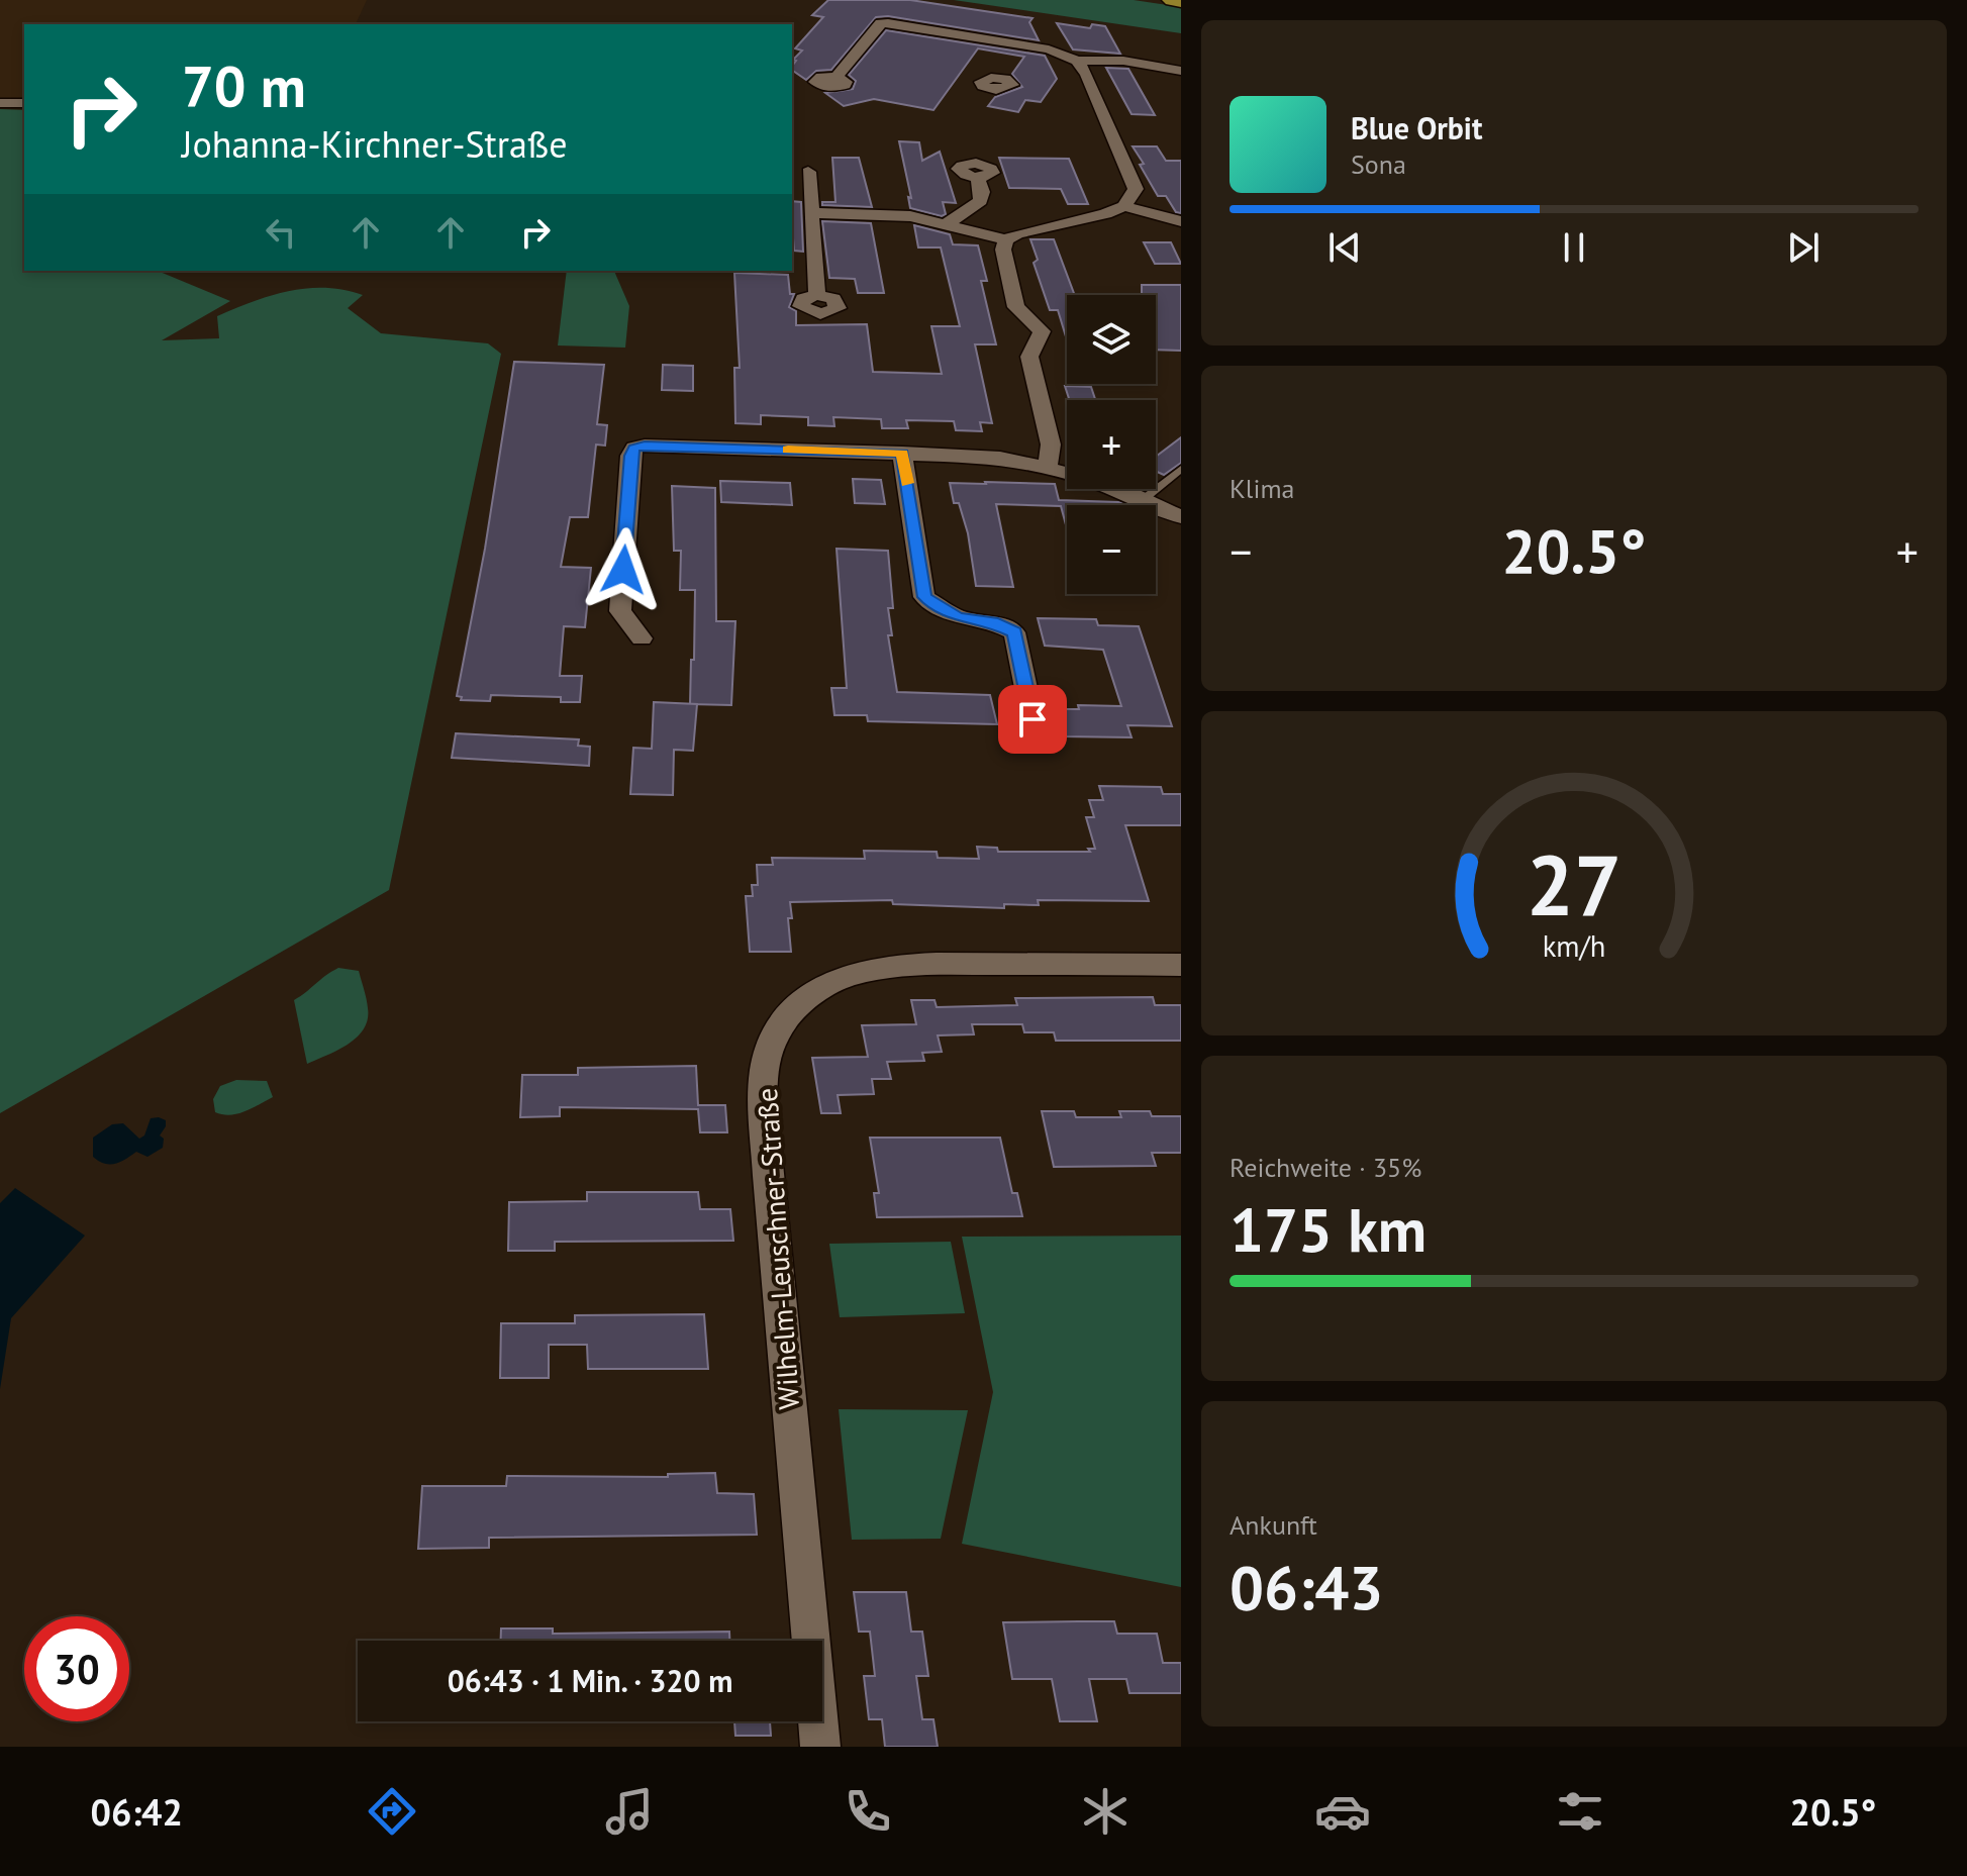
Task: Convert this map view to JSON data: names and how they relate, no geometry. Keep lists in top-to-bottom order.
{
  "streets": {
    "street": ["Wilhelm-Leuschner-Straße"]
  },
  "page": {
    "turn": ["70 m", "Johanna-Kirchner-Straße"],
    "song": ["Blue Orbit", "Sona"],
    "map_buttons": ["+", "−"],
    "tile": [
      "Klima",
      ["Reichweite · 35%", "175 km"],
      ["Ankunft", "06:43"]
    ],
    "heat": ["−", "20.5°", "+"],
    "limit": "30",
    "trip": "06:43 · 1 Min. · 320 m",
    "tabs": ["06:42", "20.5°"],
    "gauge": ["27", "km/h"]
  }
}
